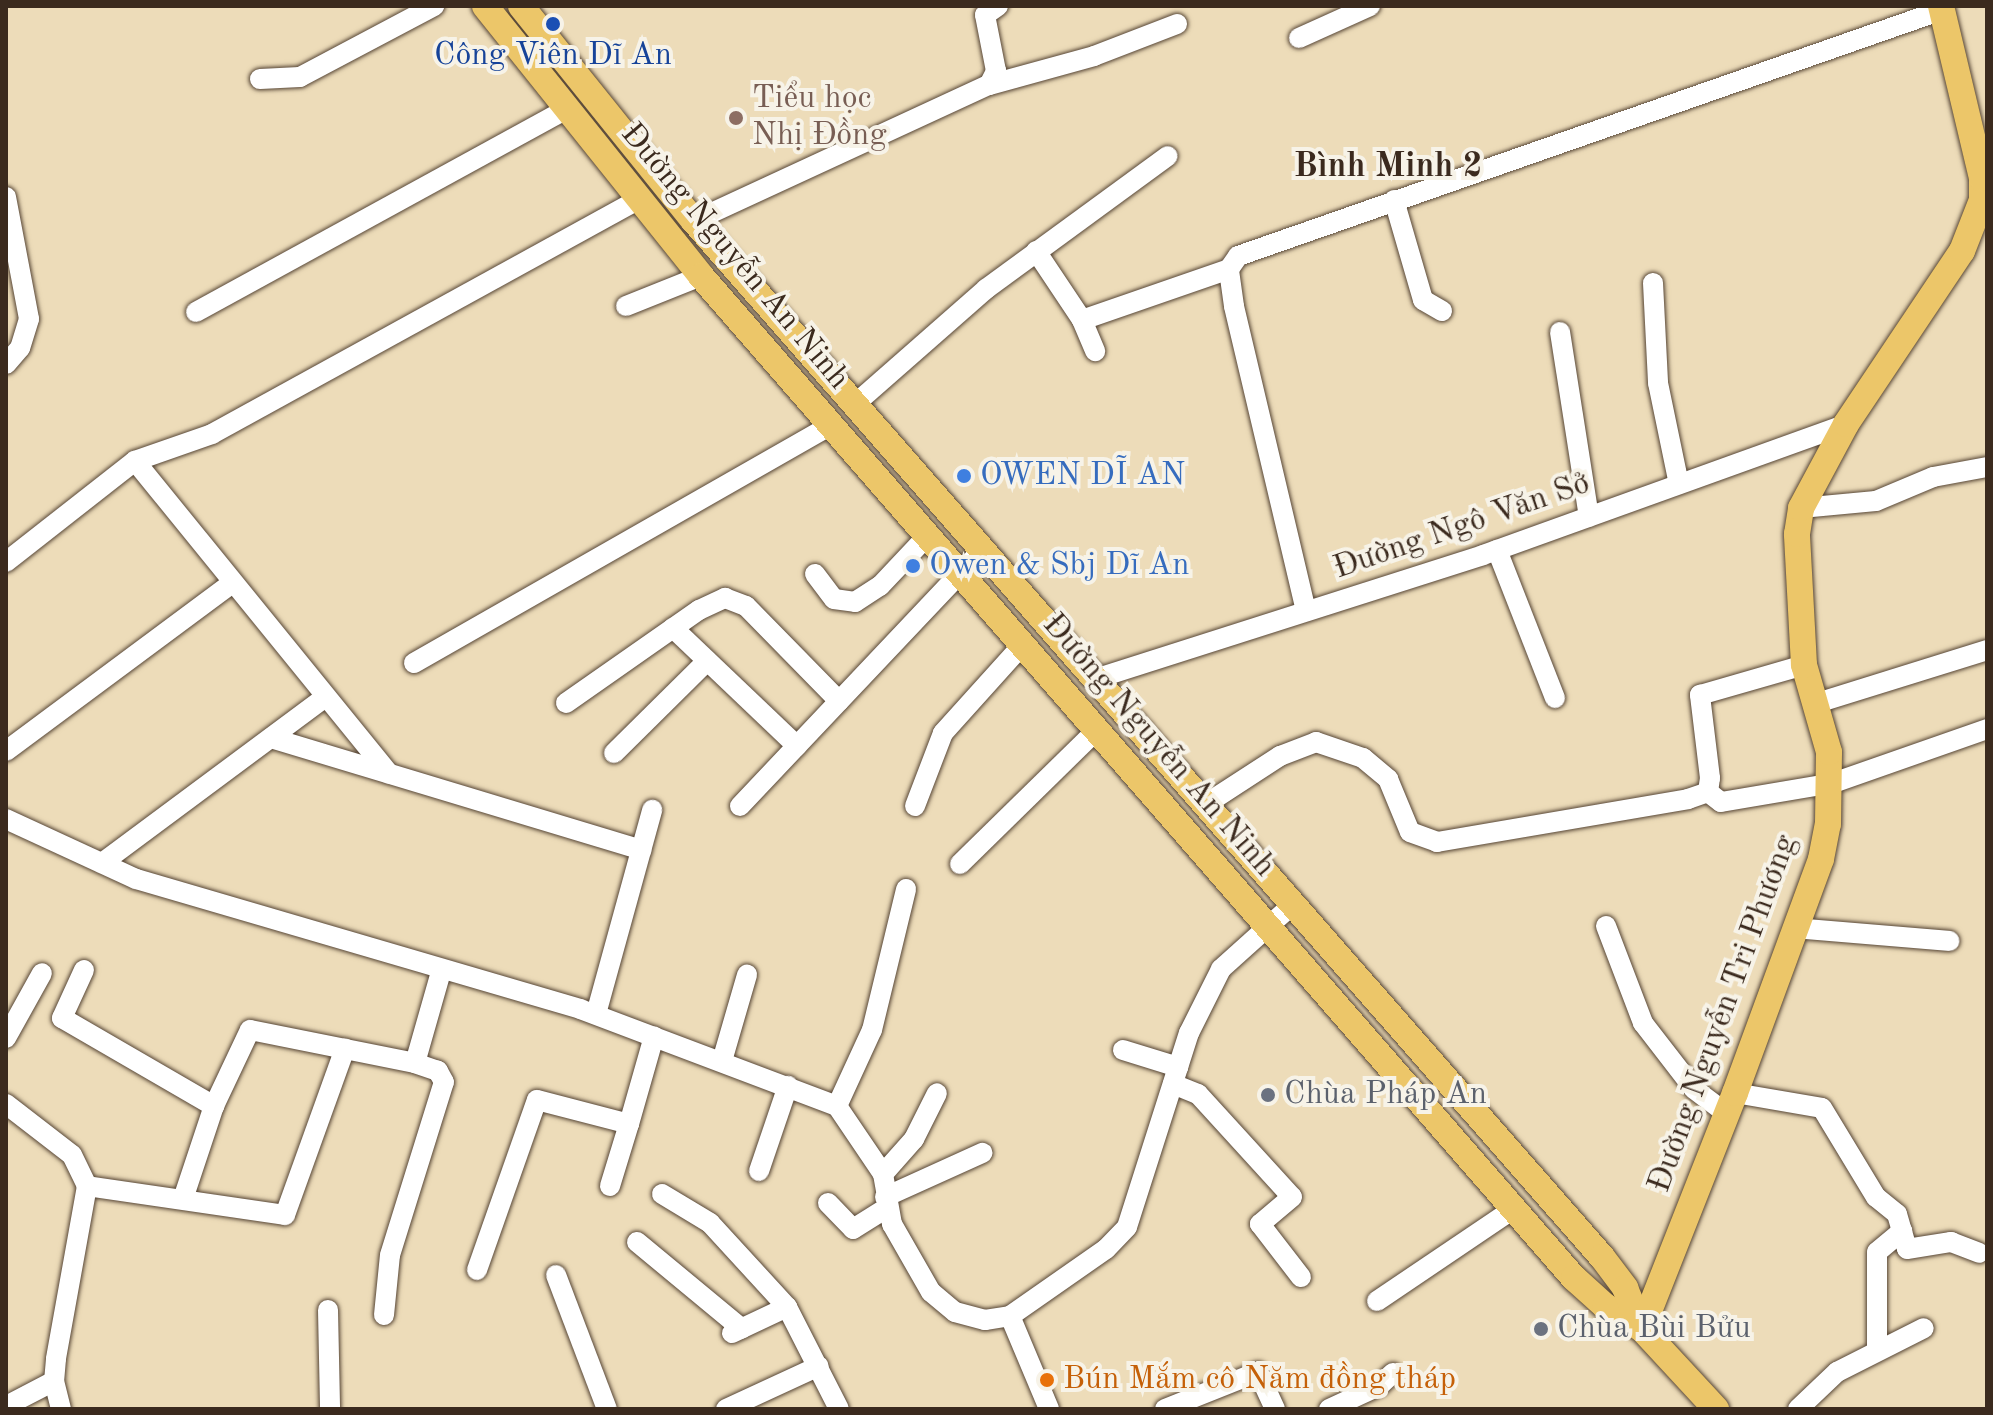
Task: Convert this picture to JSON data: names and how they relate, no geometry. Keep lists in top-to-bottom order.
{
  "streets": {
    "main road": ["Đường Nguyễn An Ninh", "Đường Nguyễn Tri Phương"],
    "street": ["Đường Ngô Văn Sở"]
  },
  "crossings": [
    ["Đường Nguyễn An Ninh", "Đường Ngô Văn Sở"],
    ["Đường Nguyễn An Ninh", "Đường Nguyễn Tri Phương"],
    ["Đường Ngô Văn Sở", "Đường Nguyễn Tri Phương"]
  ],
  "districts": ["Bình Minh 2"],
  "places": [
    "Công Viên Dĩ An",
    "Tiểu học Nhị Đồng",
    "OWEN DĨ AN",
    "Owen & Sbj Dĩ An",
    "Chùa Pháp An",
    "Chùa Bùi Bửu",
    "Bún Mắm cô Năm đồng tháp"
  ]
}
